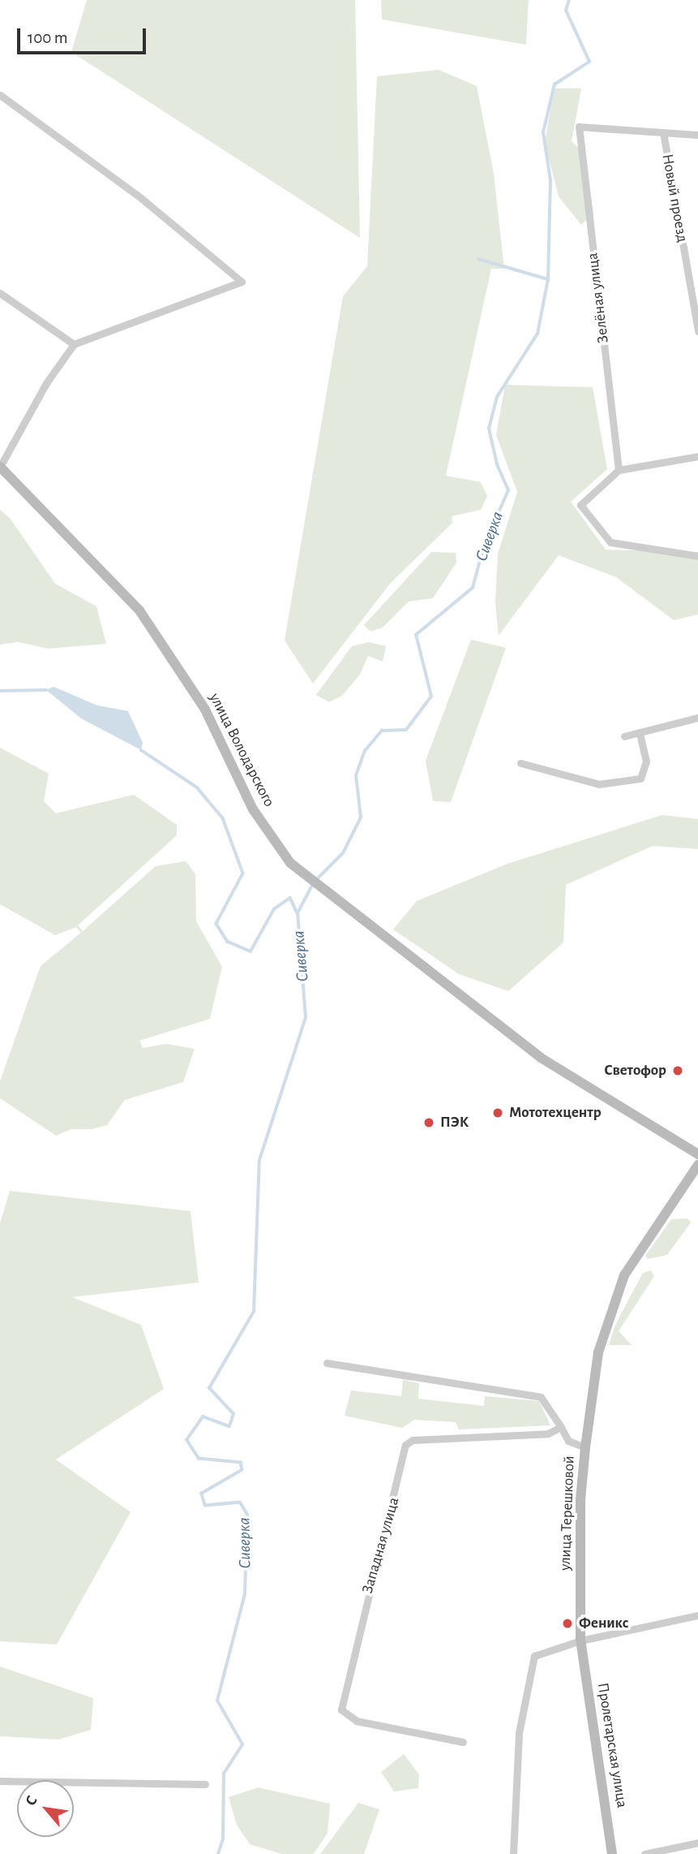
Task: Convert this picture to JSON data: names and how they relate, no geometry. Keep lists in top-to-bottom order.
{
  "streets": {
    "main road": ["улица Володарского", "улица Терешковой", "Пролетарская улица"],
    "street": ["Новый проезд", "Зелёная улица", "Западная улица"]
  },
  "crossings": [
    ["Новый проезд", "Зелёная улица"],
    ["улица Терешковой", "Пролетарская улица"]
  ],
  "water": ["Сиверка"],
  "places": [
    "Светофор",
    "Мототехцентр",
    "ПЭК",
    "Феникс"
  ],
  "scale_bar": "100 m",
  "north": "top left"
}
